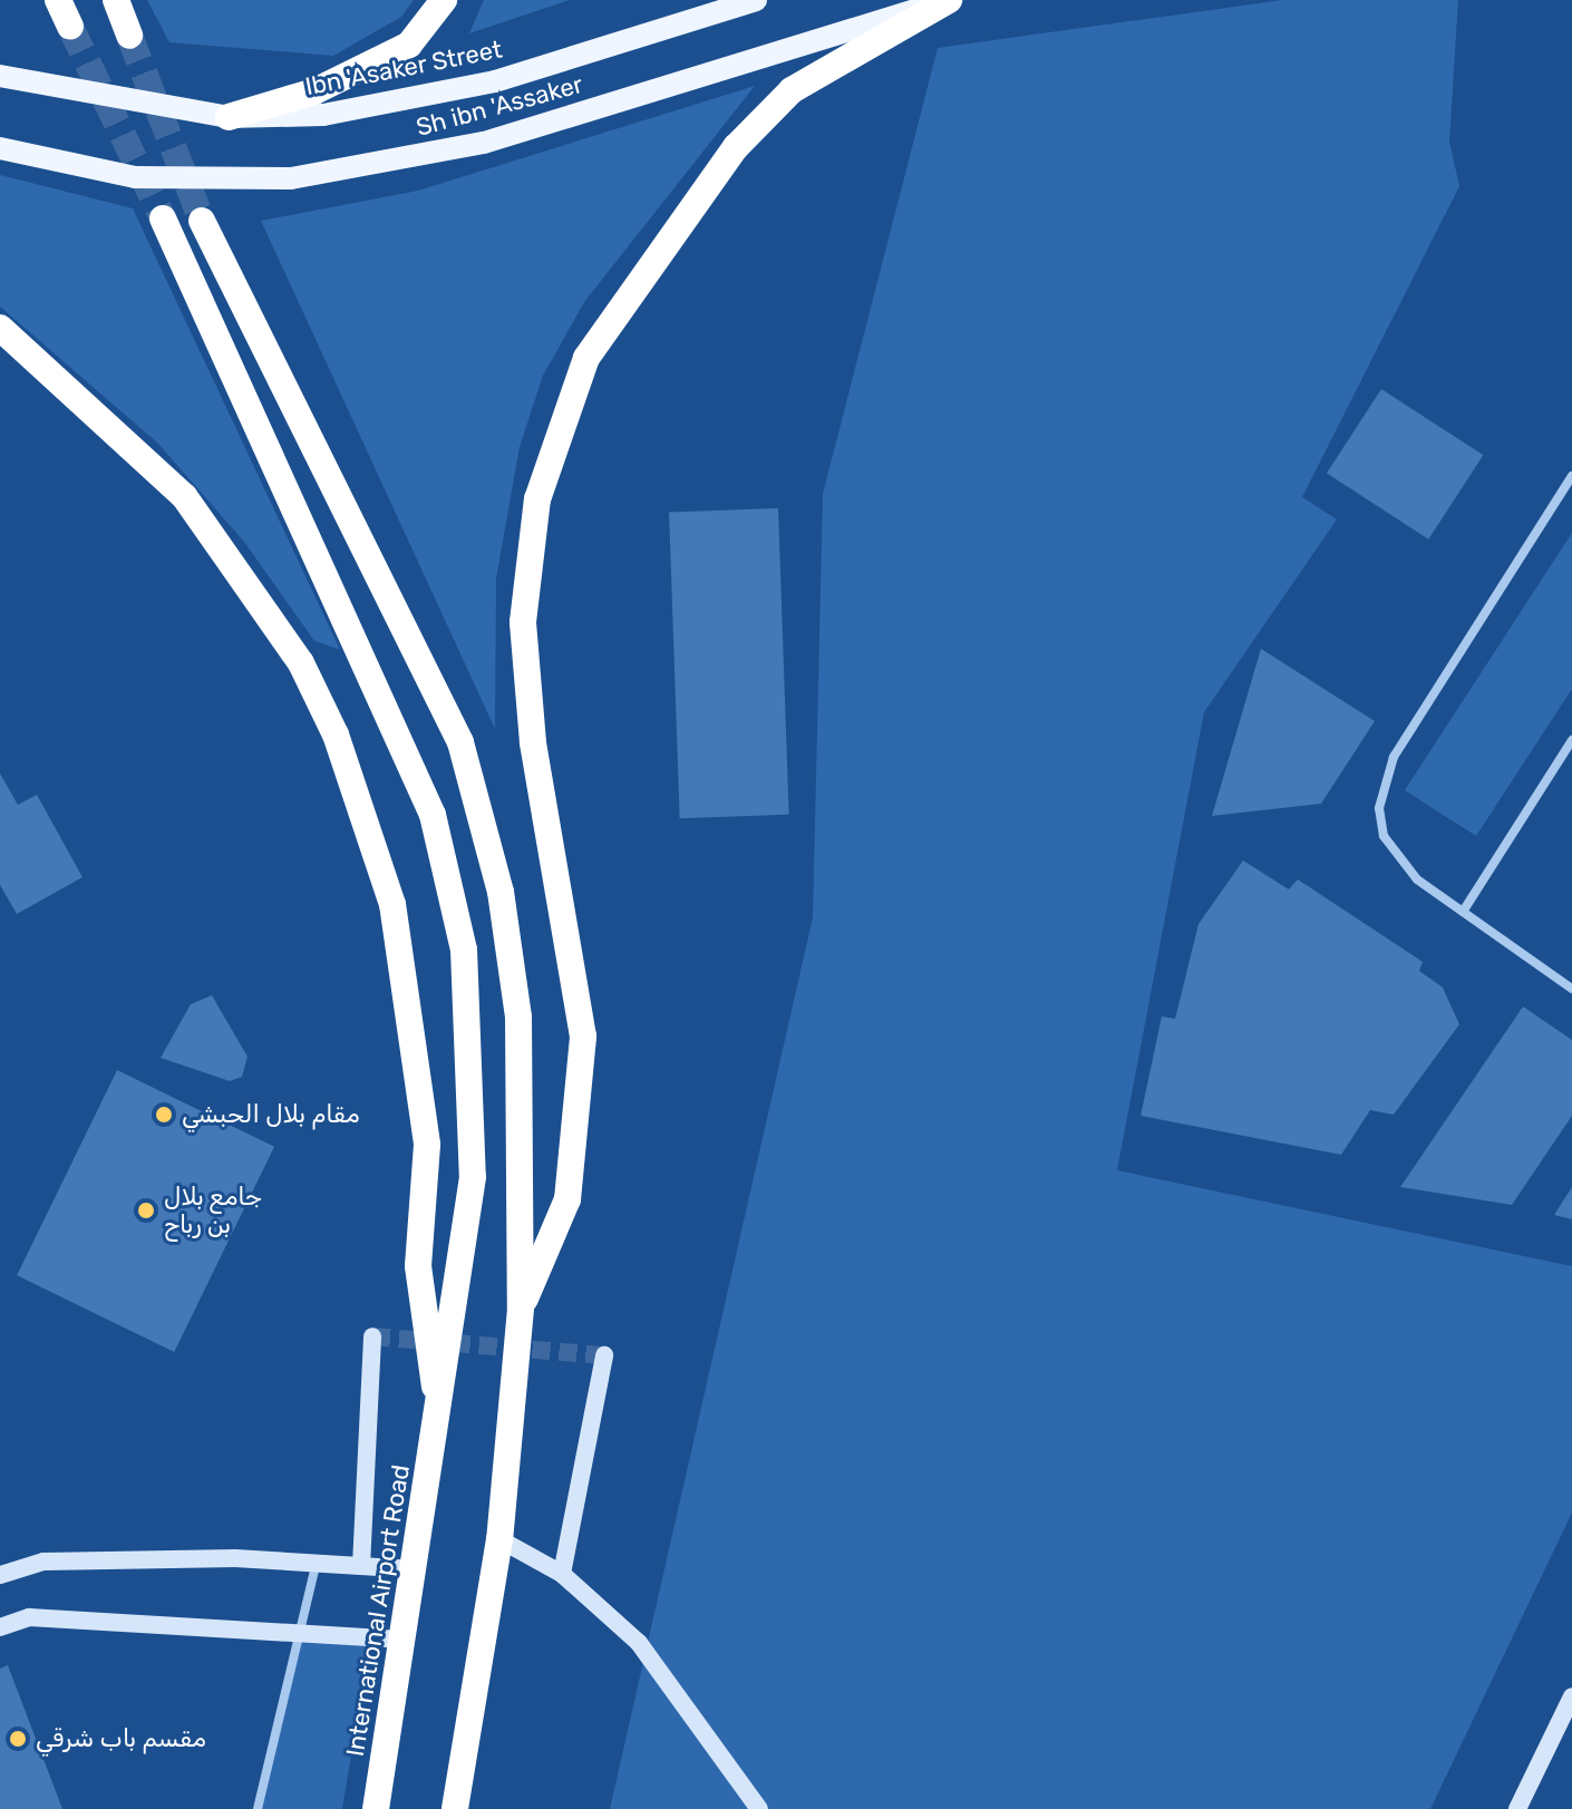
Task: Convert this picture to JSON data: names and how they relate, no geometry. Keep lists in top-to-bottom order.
{
  "streets": {
    "highway": ["International Airport Road"],
    "main road": ["Ibn 'Asaker Street", "Sh ibn 'Assaker"]
  },
  "places": ["مقام بلال الحبشي", "جامع بلال بن رباح", "مقسم باب شرقي"]
}
